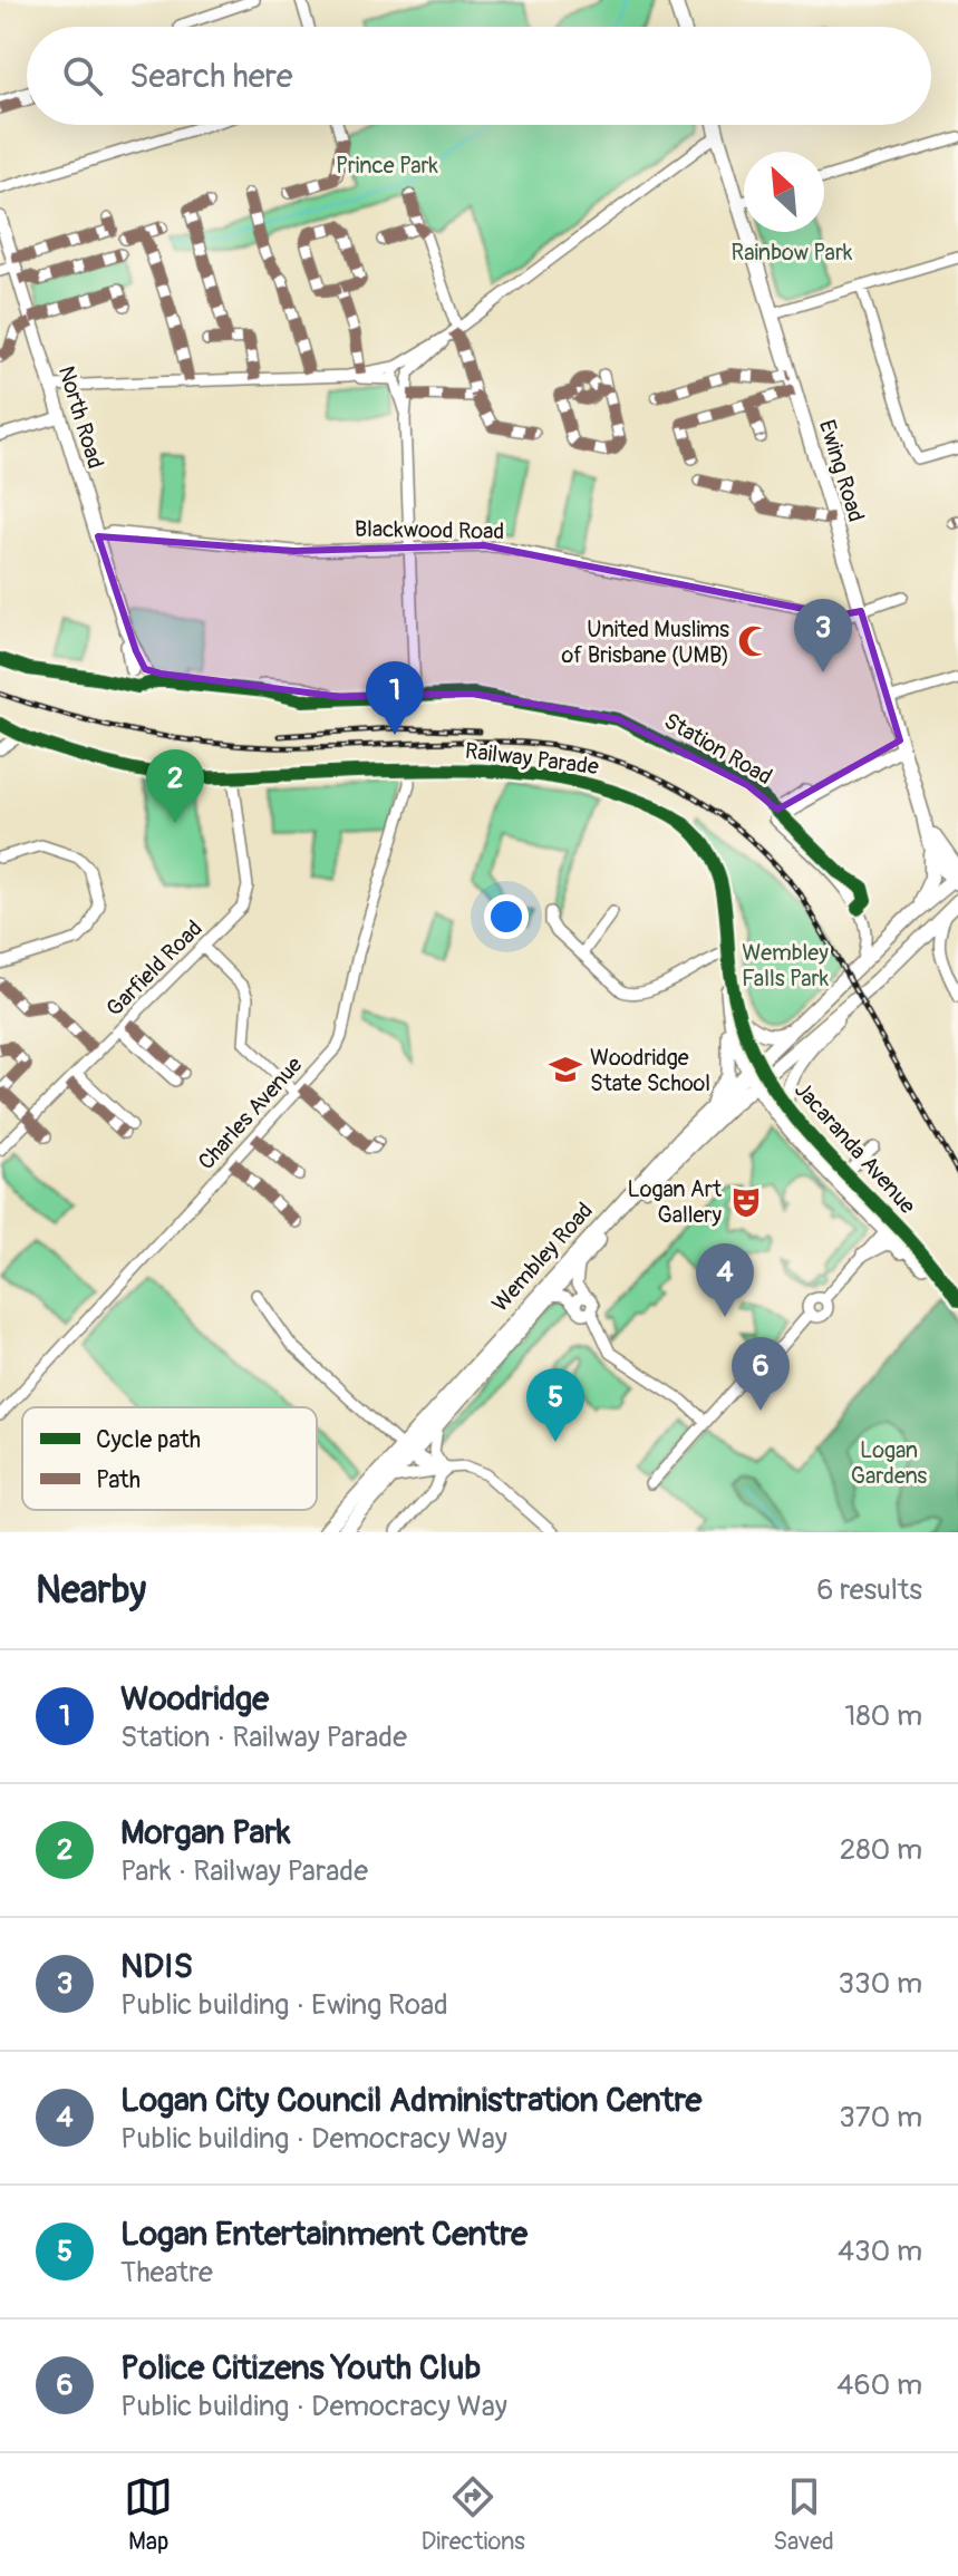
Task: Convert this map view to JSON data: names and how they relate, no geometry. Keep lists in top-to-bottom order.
{
  "streets": {
    "main road": ["Ewing Road", "Wembley Road"],
    "street": [
      "North Road",
      "Blackwood Road",
      "Station Road",
      "Railway Parade",
      "Garfield Road",
      "Charles Avenue",
      "Jacaranda Avenue"
    ]
  },
  "crossings": [
    ["North Road", "Blackwood Road"],
    ["North Road", "Station Road"],
    ["Ewing Road", "Blackwood Road"],
    ["Ewing Road", "Wembley Road"],
    ["Station Road", "Wembley Road"],
    ["Railway Parade", "Garfield Road"],
    ["Railway Parade", "Charles Avenue"],
    ["Railway Parade", "Jacaranda Avenue"],
    ["Railway Parade", "Wembley Road"],
    ["Jacaranda Avenue", "Wembley Road"]
  ],
  "parks": [
    "Prince Park",
    "Rainbow Park",
    "Wembley Falls Park",
    "Logan Gardens"
  ],
  "places": {
    "mosque": ["United Muslims of Brisbane (UMB)"],
    "school or university": ["Woodridge State School"],
    "theatre": ["Logan Art Gallery"]
  },
  "legend": ["Cycle path", "Path"],
  "north": "top left",
  "page": {
    "search": "Search here",
    "pins": [
      "3",
      "1",
      "2",
      "4",
      "6",
      "5"
    ],
    "heading": ["Nearby", "6 results"],
    "list": [
      {
        "mark": "1",
        "name": "Woodridge",
        "note": "Station · Railway Parade",
        "value": "180 m"
      },
      {
        "mark": "2",
        "name": "Morgan Park",
        "note": "Park · Railway Parade",
        "value": "280 m"
      },
      {
        "mark": "3",
        "name": "NDIS",
        "note": "Public building · Ewing Road",
        "value": "330 m"
      },
      {
        "mark": "4",
        "name": "Logan City Council Administration Centre",
        "note": "Public building · Democracy Way",
        "value": "370 m"
      },
      {
        "mark": "5",
        "name": "Logan Entertainment Centre",
        "note": "Theatre",
        "value": "430 m"
      },
      {
        "mark": "6",
        "name": "Police Citizens Youth Club",
        "note": "Public building · Democracy Way",
        "value": "460 m"
      }
    ],
    "nav": ["Map", "Directions", "Saved"]
  }
}
